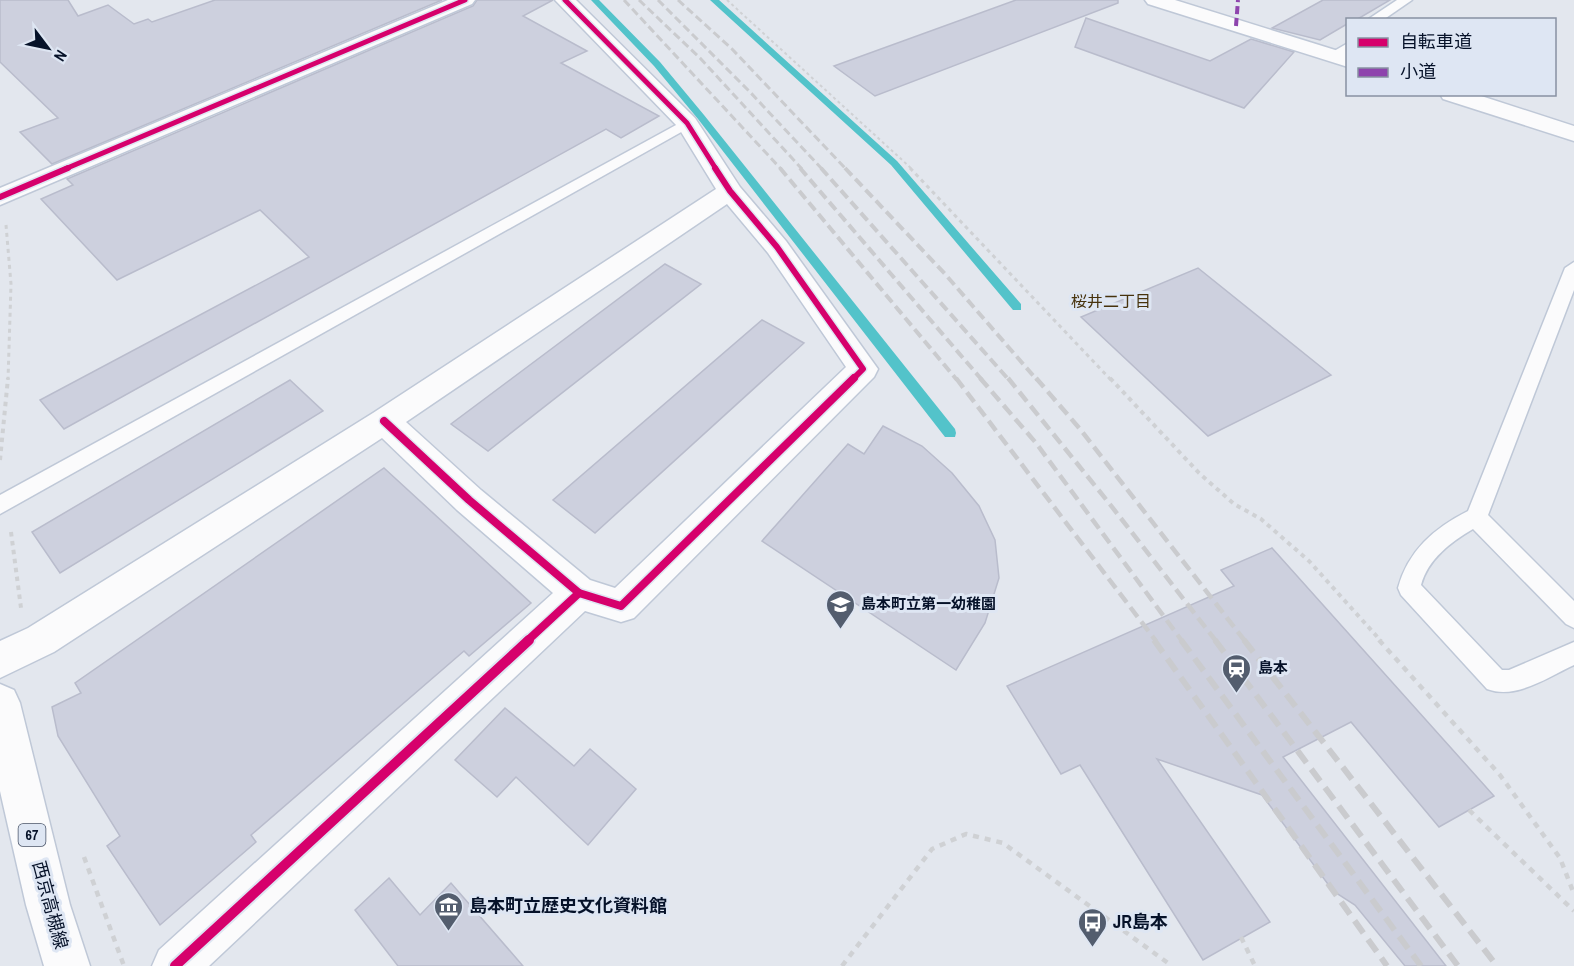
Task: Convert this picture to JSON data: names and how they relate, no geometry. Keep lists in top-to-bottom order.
{
  "streets": {
    "street": ["67", "西京高槻線"]
  },
  "districts": ["桜井二丁目"],
  "places": {
    "school or university": ["島本町立第一幼稚園"],
    "station": ["島本"],
    "museum": ["島本町立歴史文化資料館"],
    "bus stop": ["JR島本"]
  },
  "legend": ["自転車道", "小道"],
  "north": "bottom right"
}
